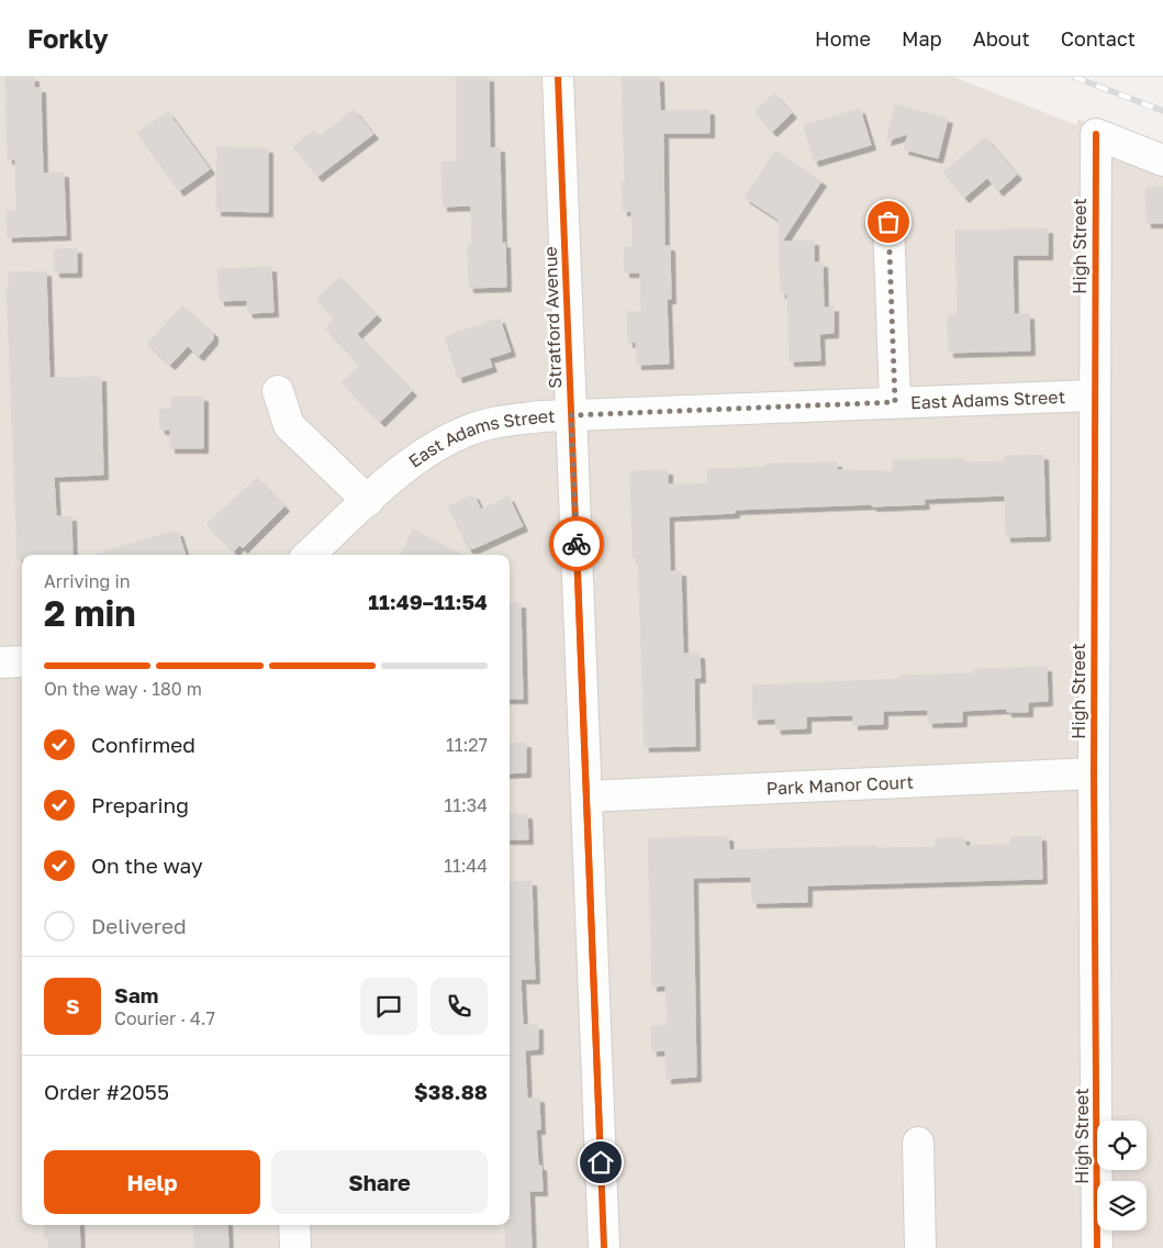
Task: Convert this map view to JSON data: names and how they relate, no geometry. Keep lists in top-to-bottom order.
{
  "streets": {
    "street": [
      "High Street",
      "Stratford Avenue",
      "East Adams Street",
      "Park Manor Court"
    ]
  },
  "crossings": [
    ["High Street", "East Adams Street"],
    ["High Street", "Park Manor Court"],
    ["Stratford Avenue", "East Adams Street"],
    ["Stratford Avenue", "Park Manor Court"]
  ],
  "page": {
    "header": "Forkly",
    "nav": [
      "Home",
      "Map",
      "About",
      "Contact"
    ],
    "heading": ["2 min", "Arriving in", "11:49–11:54"],
    "panel": [
      "Sam",
      "Courier · 4.7",
      "Order #2055",
      "$38.88"
    ],
    "bar": "On the way · 180 m",
    "list": [
      ["Confirmed", "11:27"],
      ["Preparing", "11:34"],
      ["On the way", "11:44"],
      "Delivered"
    ],
    "round": "S",
    "buttons": ["Help", "Share"]
  }
}
